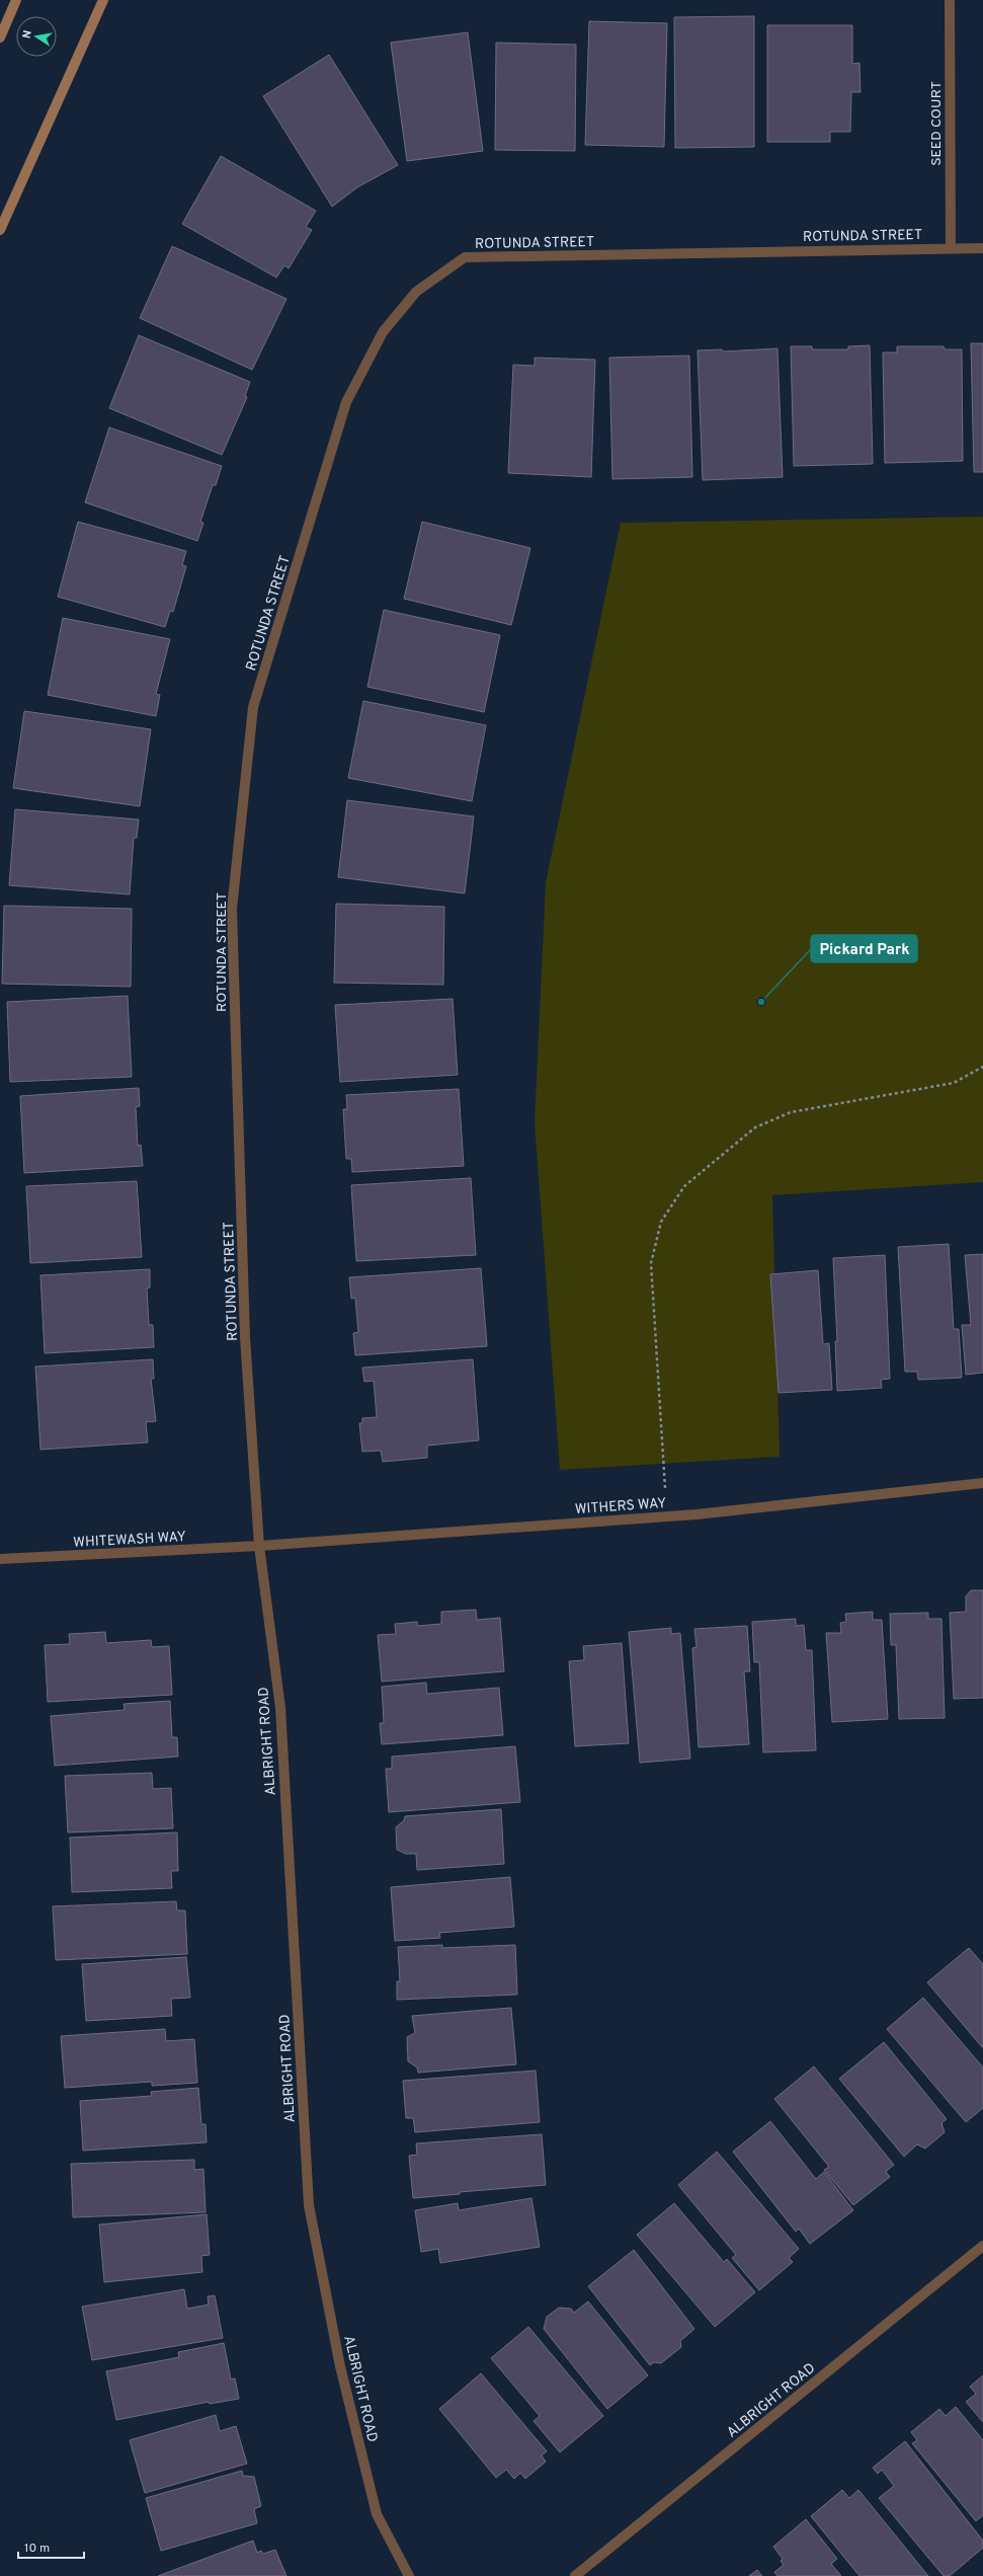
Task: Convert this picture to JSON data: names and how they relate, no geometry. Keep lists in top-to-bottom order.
{
  "streets": {
    "street": [
      "SEED COURT",
      "ROTUNDA STREET",
      "WITHERS WAY",
      "WHITEWASH WAY",
      "ALBRIGHT ROAD"
    ]
  },
  "crossings": [
    ["SEED COURT", "ROTUNDA STREET"],
    ["ROTUNDA STREET", "WITHERS WAY"],
    ["ROTUNDA STREET", "WHITEWASH WAY"],
    ["ROTUNDA STREET", "ALBRIGHT ROAD"],
    ["WITHERS WAY", "WHITEWASH WAY"],
    ["WITHERS WAY", "ALBRIGHT ROAD"],
    ["WHITEWASH WAY", "ALBRIGHT ROAD"]
  ],
  "places": ["Pickard Park"],
  "scale_bar": "10 m",
  "north": "left"
}
